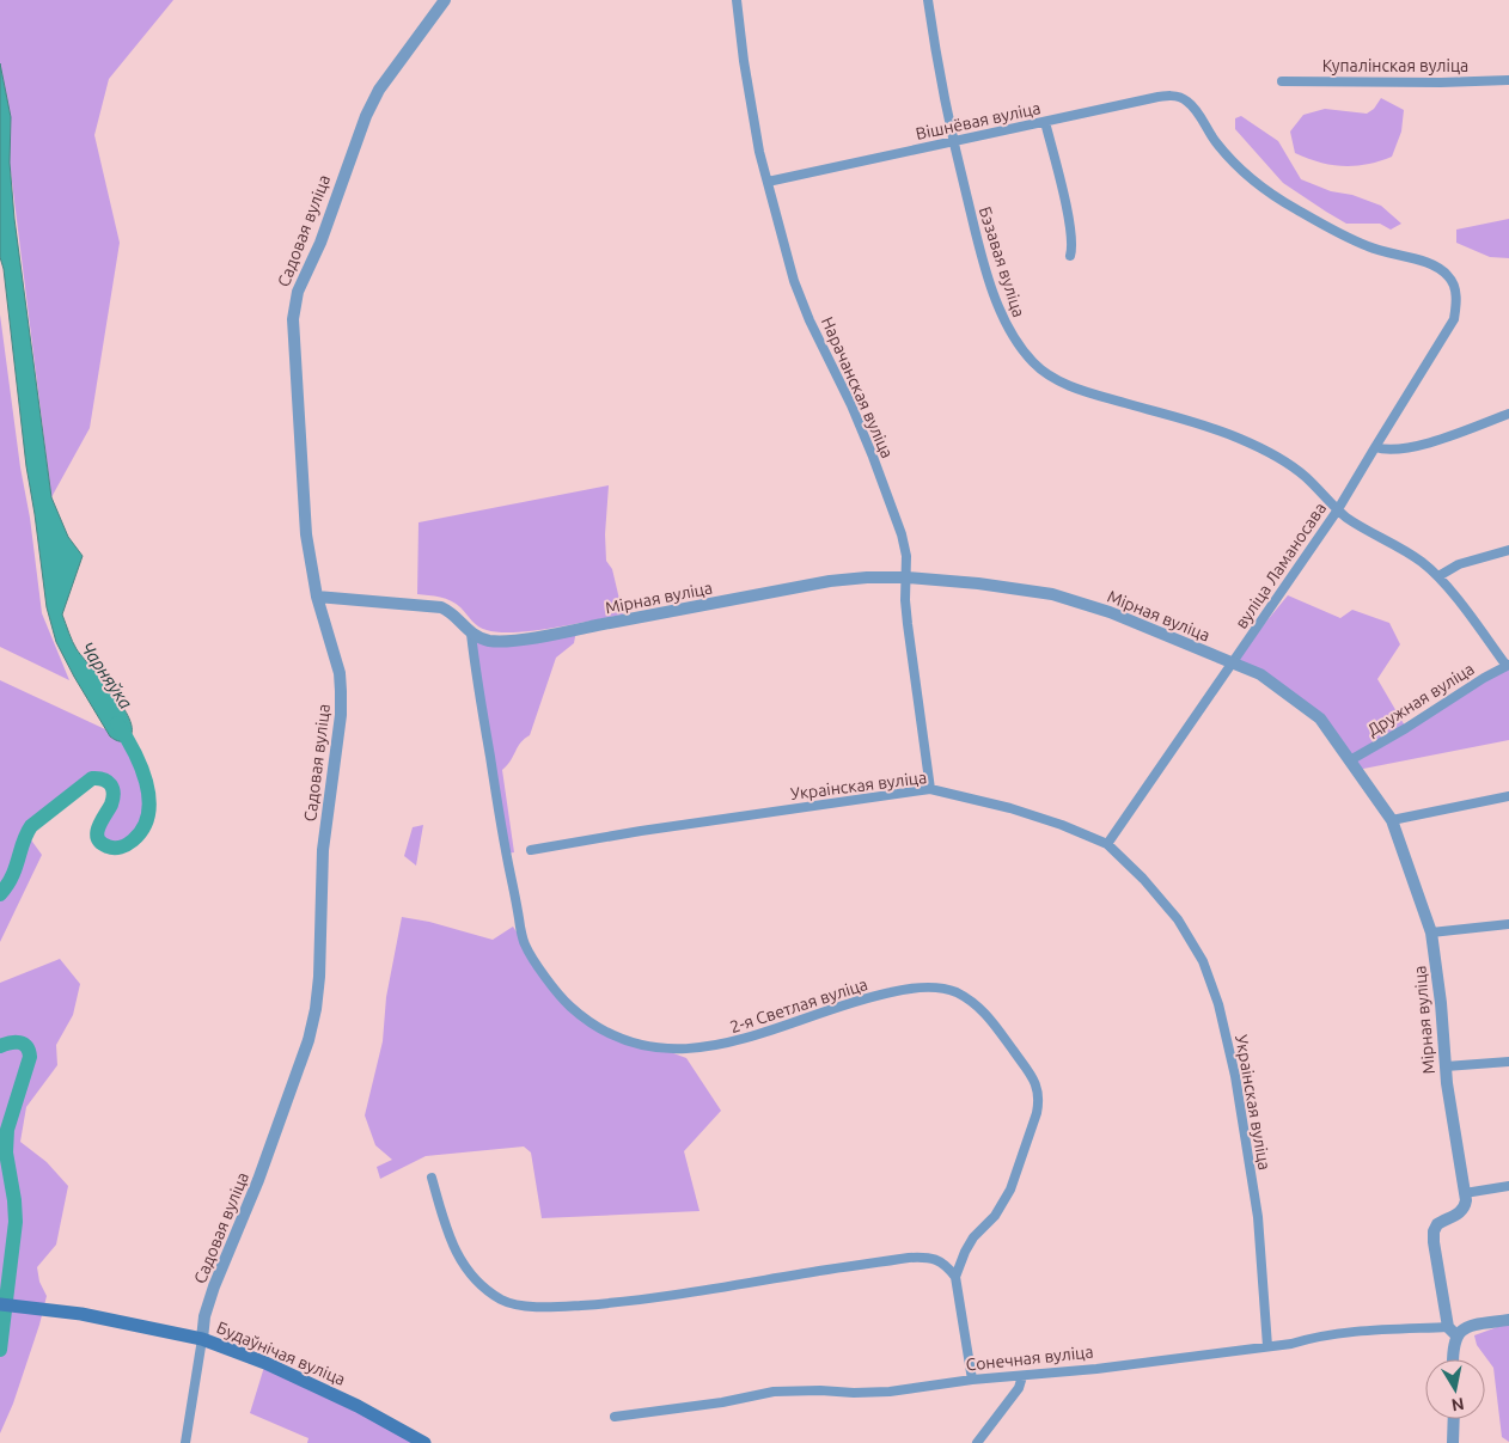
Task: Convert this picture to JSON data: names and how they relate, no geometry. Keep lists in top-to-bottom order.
{
  "streets": {
    "main road": ["Будаўнічая вуліца"],
    "street": [
      "Купалінская вуліца",
      "Вішнёвая вуліца",
      "Садовая вуліца",
      "Бэзавая вуліца",
      "Нарачанская вуліца",
      "вуліца Ламаносава",
      "Мірная вуліца",
      "Дружная вуліца",
      "Украінская вуліца",
      "2-я Светлая вуліца",
      "Сонечная вуліца"
    ]
  },
  "crossings": [
    ["Вішнёвая вуліца", "Бэзавая вуліца"],
    ["Вішнёвая вуліца", "Нарачанская вуліца"],
    ["Вішнёвая вуліца", "вуліца Ламаносава"],
    ["Садовая вуліца", "Будаўнічая вуліца"],
    ["Бэзавая вуліца", "вуліца Ламаносава"],
    ["Бэзавая вуліца", "Дружная вуліца"],
    ["Нарачанская вуліца", "Мірная вуліца"],
    ["Нарачанская вуліца", "Украінская вуліца"],
    ["вуліца Ламаносава", "Мірная вуліца"],
    ["вуліца Ламаносава", "Украінская вуліца"],
    ["Мірная вуліца", "Дружная вуліца"],
    ["Мірная вуліца", "2-я Светлая вуліца"],
    ["Украінская вуліца", "Сонечная вуліца"]
  ],
  "water": ["Чарняўка"],
  "north": "bottom"
}
